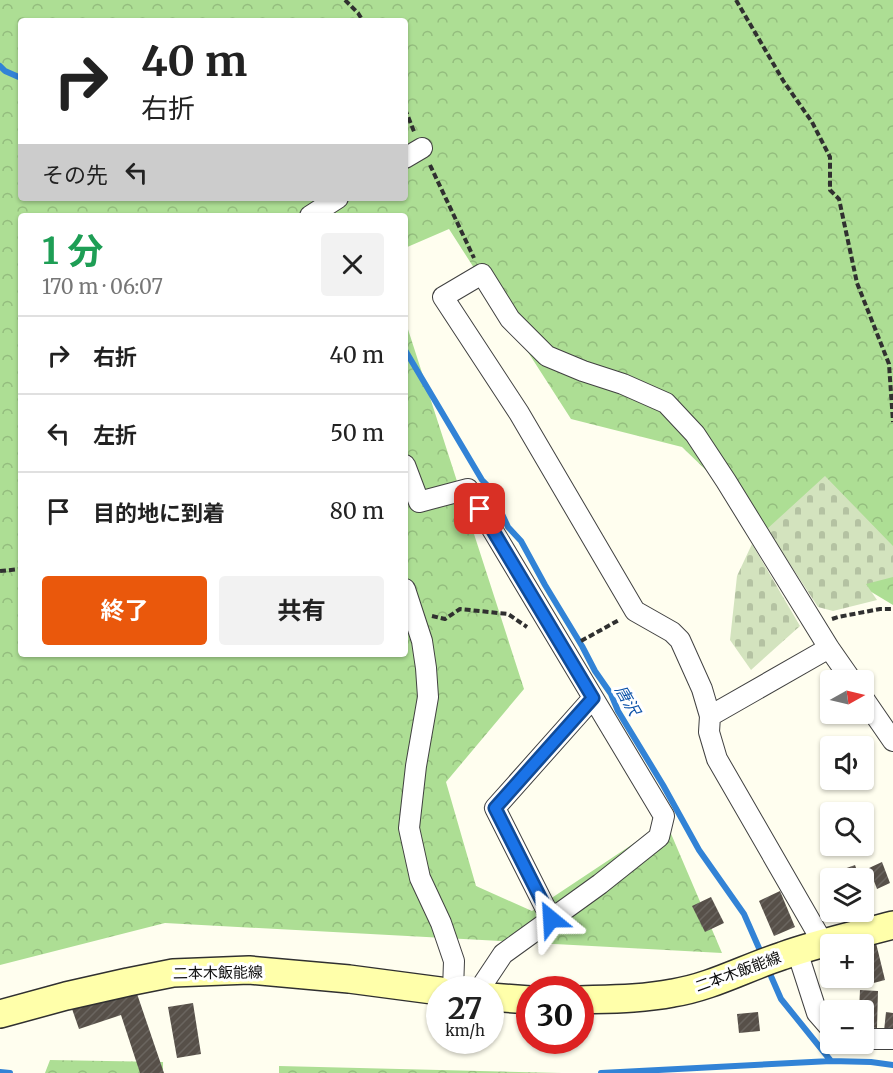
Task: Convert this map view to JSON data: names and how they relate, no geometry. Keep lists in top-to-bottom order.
{
  "streets": {
    "main road": ["二本木飯能線"]
  },
  "water": ["唐沢"],
  "north": "right",
  "page": {
    "turn": ["40 m", "右折"],
    "then": "その先",
    "heading": ["1 分", "170 m · 06:07"],
    "list": [
      {
        "name": "右折",
        "value": "40 m"
      },
      {
        "name": "左折",
        "value": "50 m"
      },
      {
        "name": "目的地に到着",
        "value": "80 m"
      }
    ],
    "buttons": ["終了", "共有"],
    "map_buttons": ["+", "−"],
    "speed": "27 km/h",
    "limit": "30"
  }
}
